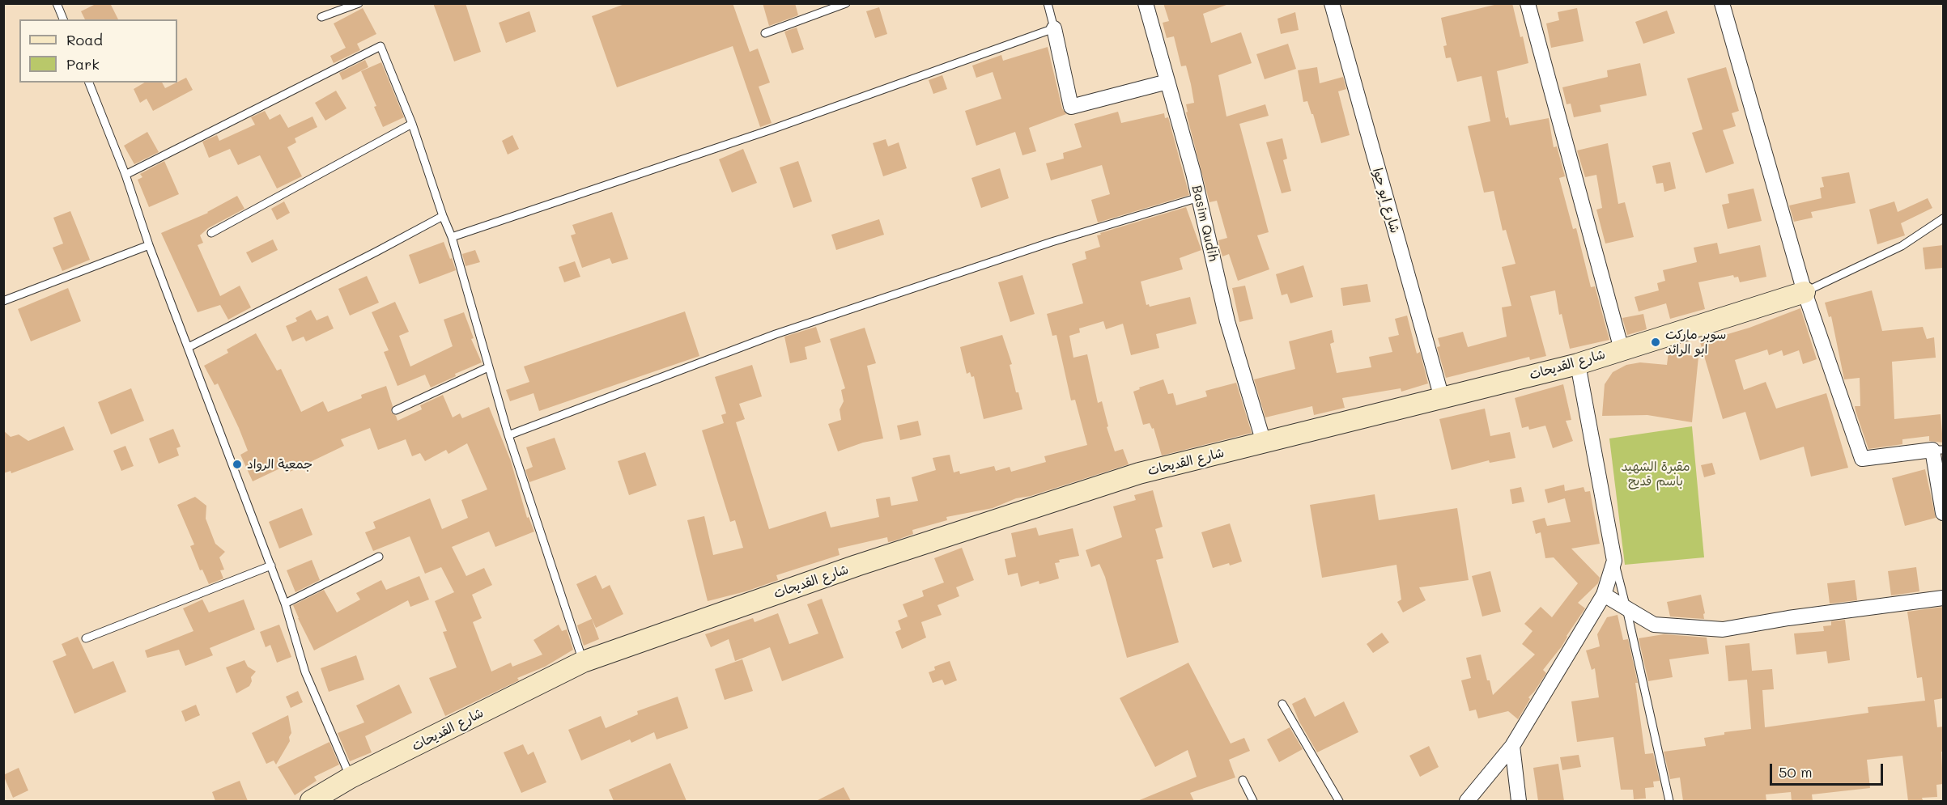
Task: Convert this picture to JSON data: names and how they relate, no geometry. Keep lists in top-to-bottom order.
{
  "streets": {
    "street": ["شارع ابو حوا", "Basim Qudih", "شارع القديحات"]
  },
  "crossings": [
    ["شارع ابو حوا", "شارع القديحات"],
    ["Basim Qudih", "شارع القديحات"]
  ],
  "parks": ["مقبرة الشهيد باسم قديح"],
  "places": ["سوبر ماركت ابو الرائد", "جمعية الرواد"],
  "legend": ["Road", "Park"],
  "scale_bar": "50 m"
}
